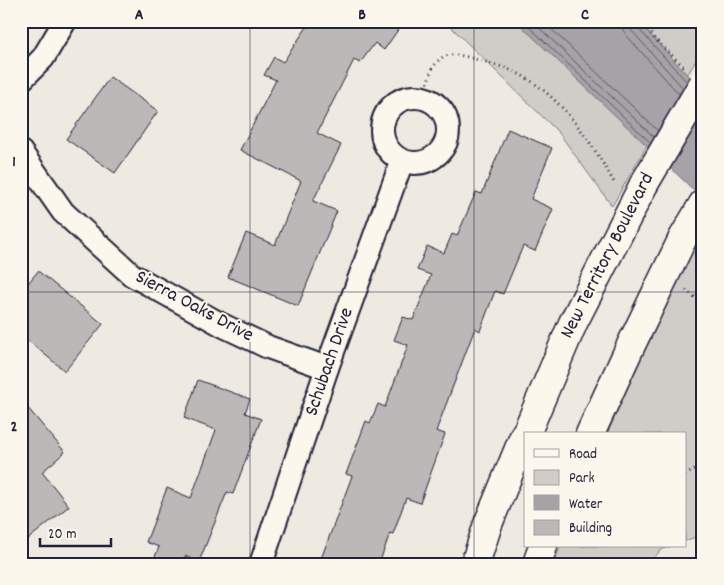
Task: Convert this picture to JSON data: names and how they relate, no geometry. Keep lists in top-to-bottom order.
{
  "streets": {
    "main road": ["New Territory Boulevard"],
    "street": ["Sierra Oaks Drive", "Schubach Drive"]
  },
  "crossings": [
    ["Sierra Oaks Drive", "Schubach Drive"]
  ],
  "legend": [
    "Road",
    "Park",
    "Water",
    "Building"
  ],
  "scale_bar": "20 m",
  "grid": {
    "columns": ["A", "B", "C"],
    "rows": ["1", "2"]
  }
}
